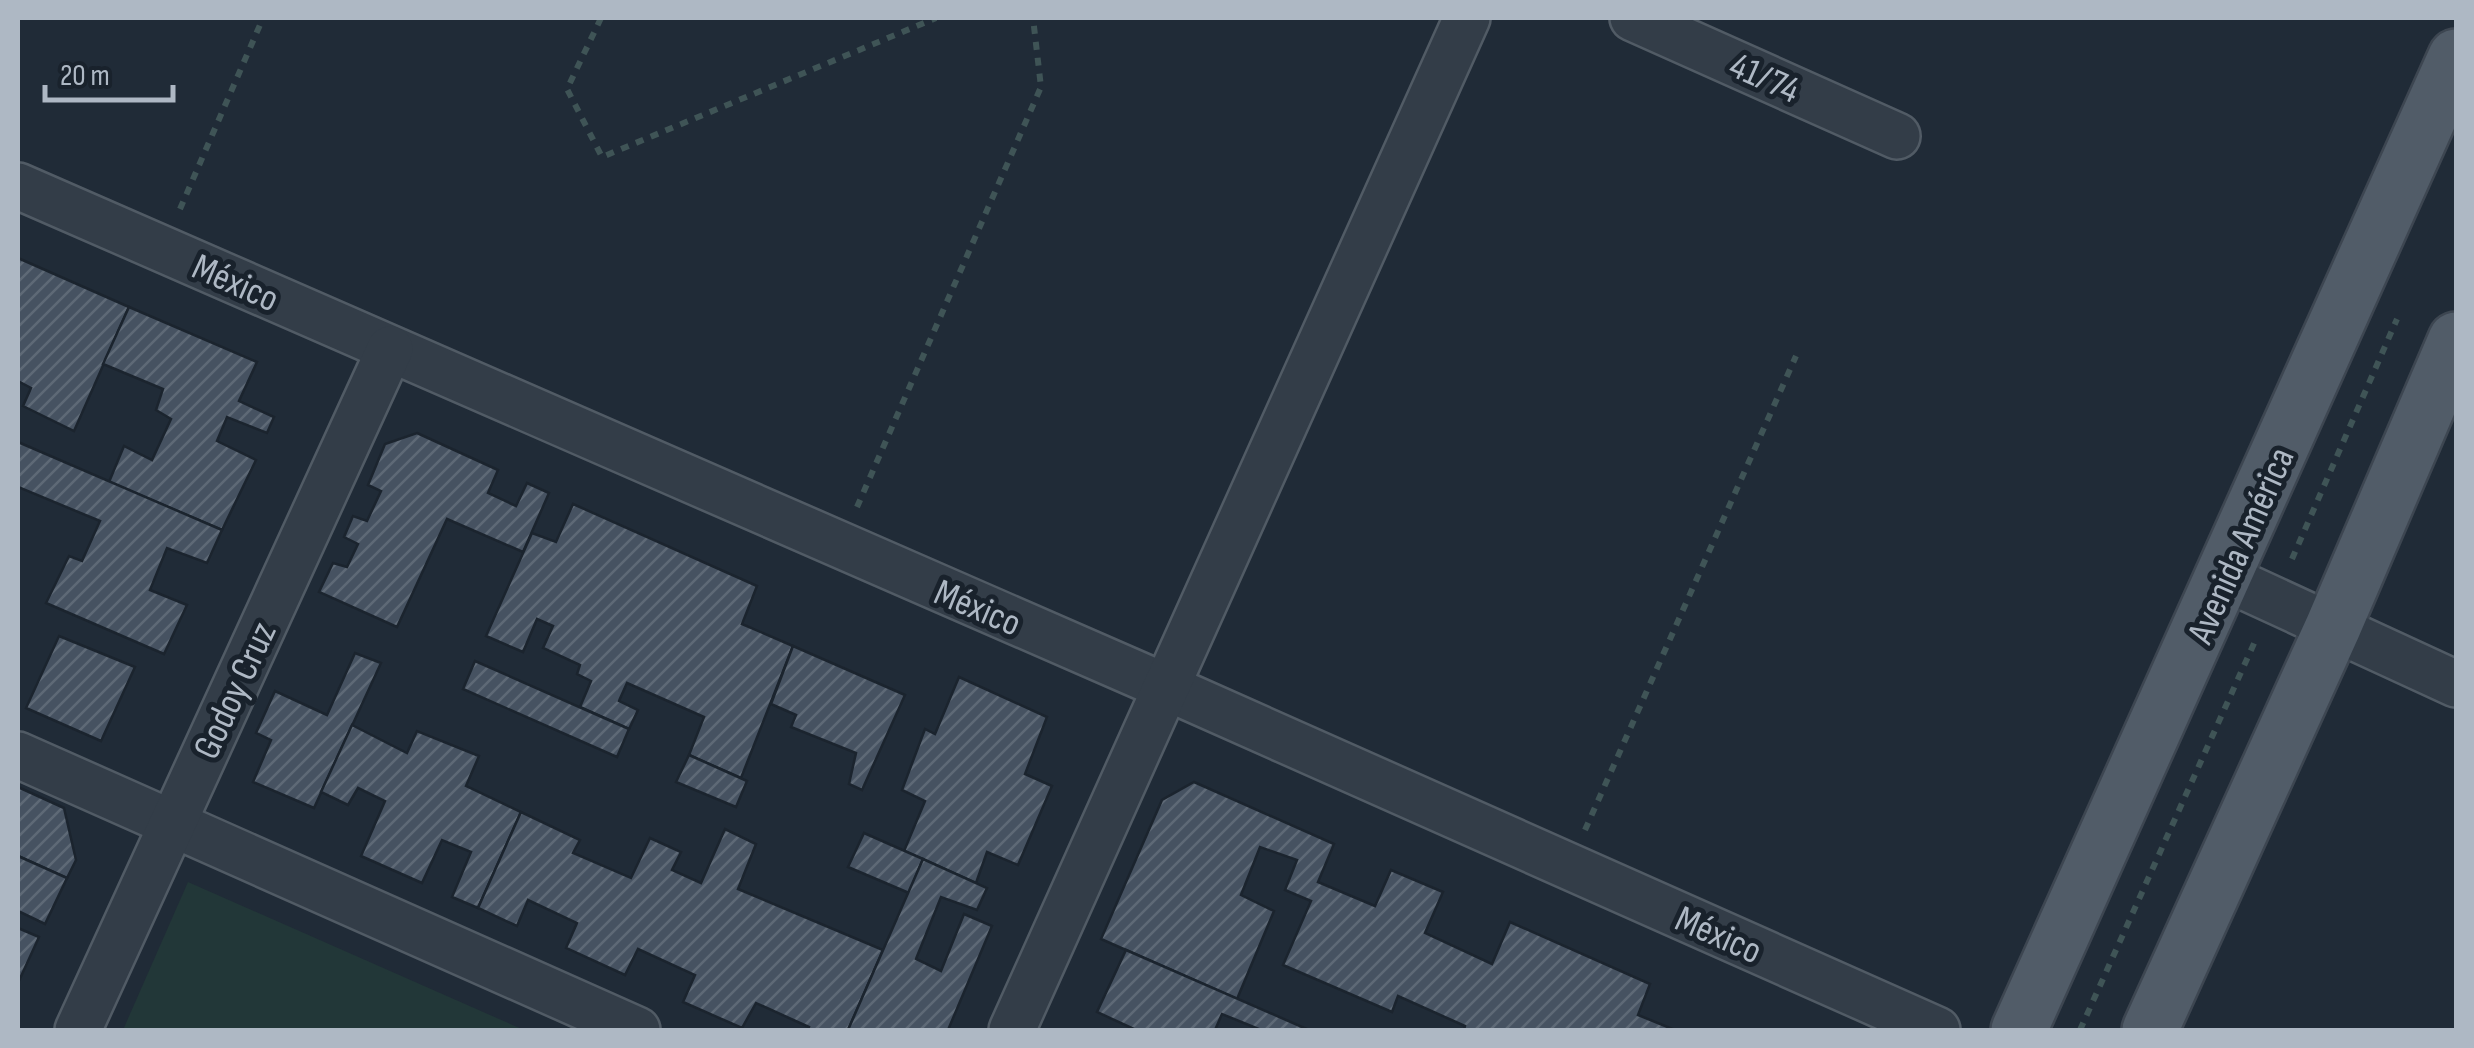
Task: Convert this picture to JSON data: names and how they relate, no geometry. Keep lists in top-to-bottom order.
{
  "streets": {
    "main road": ["Avenida América"],
    "street": ["41/74", "México", "Godoy Cruz"]
  },
  "crossings": [
    ["México", "Godoy Cruz"]
  ],
  "scale_bar": "20 m"
}
